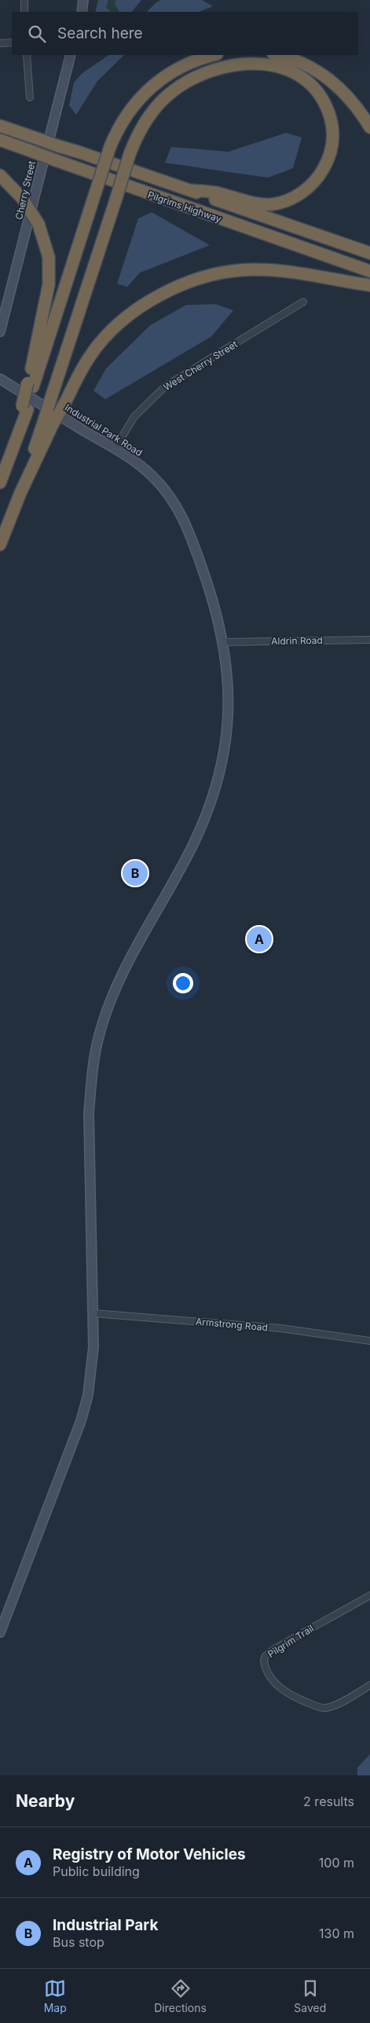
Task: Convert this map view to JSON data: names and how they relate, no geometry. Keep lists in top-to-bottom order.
{
  "streets": {
    "highway": ["Pilgrims Highway"],
    "street": [
      "Cherry Street",
      "West Cherry Street",
      "Industrial Park Road",
      "Aldrin Road",
      "Armstrong Road",
      "Pilgrim Trail"
    ]
  },
  "crossings": [
    ["West Cherry Street", "Industrial Park Road"],
    ["Industrial Park Road", "Aldrin Road"],
    ["Industrial Park Road", "Armstrong Road"]
  ],
  "page": {
    "search": "Search here",
    "pins": ["B", "A"],
    "heading": ["Nearby", "2 results"],
    "list": [
      {
        "mark": "A",
        "name": "Registry of Motor Vehicles",
        "note": "Public building",
        "value": "100 m"
      },
      {
        "mark": "B",
        "name": "Industrial Park",
        "note": "Bus stop",
        "value": "130 m"
      }
    ],
    "nav": ["Map", "Directions", "Saved"]
  }
}
